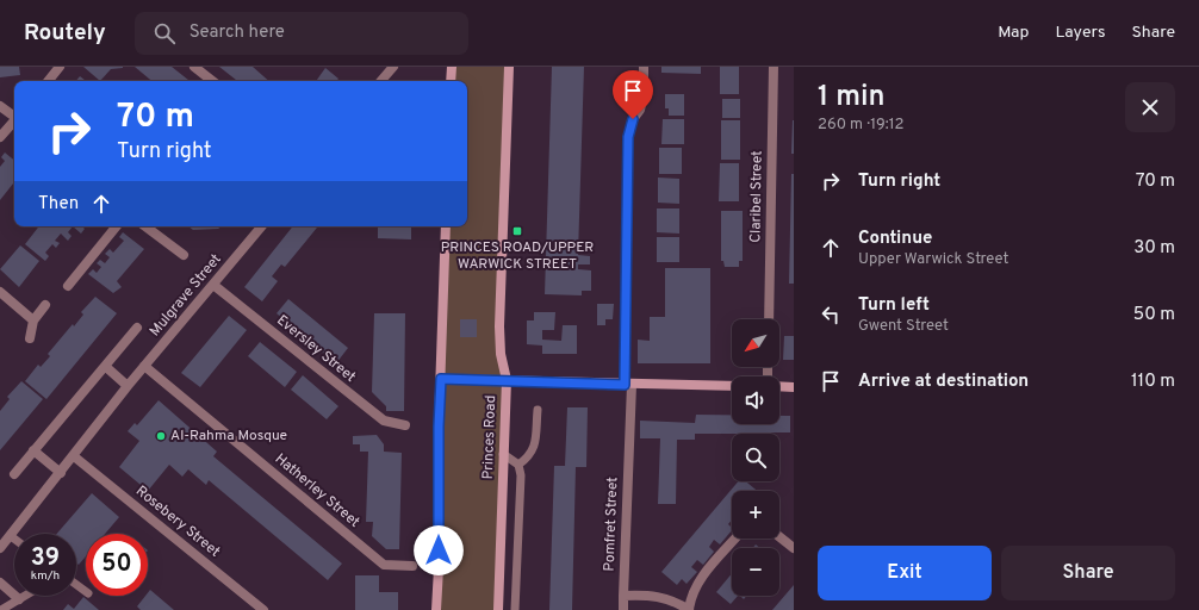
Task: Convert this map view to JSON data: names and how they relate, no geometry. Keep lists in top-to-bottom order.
{
  "streets": {
    "main road": ["Princes Road"],
    "street": [
      "Claribel Street",
      "Mulgrave Street",
      "Eversley Street",
      "Hatherley Street",
      "Rosebery Street",
      "Pomfret Street"
    ]
  },
  "crossings": [
    ["Mulgrave Street", "Eversley Street"],
    ["Mulgrave Street", "Hatherley Street"],
    ["Mulgrave Street", "Rosebery Street"]
  ],
  "places": {
    "transit": ["PRINCES ROAD/UPPER WARWICK STREET"],
    "other": ["Al-Rahma Mosque"]
  },
  "north": "bottom left",
  "page": {
    "header": "Routely",
    "search": "Search here",
    "nav": ["Map", "Layers", "Share"],
    "heading": ["1 min", "260 m · 19:12"],
    "turn": ["70 m", "Turn right"],
    "list": [
      {
        "name": "Turn right",
        "value": "70 m"
      },
      {
        "name": "Continue",
        "note": "Upper Warwick Street",
        "value": "30 m"
      },
      {
        "name": "Turn left",
        "note": "Gwent Street",
        "value": "50 m"
      },
      {
        "name": "Arrive at destination",
        "value": "110 m"
      }
    ],
    "then": "Then",
    "map_buttons": ["+", "−"],
    "speed": "39 km/h",
    "limit": "50",
    "buttons": ["Exit", "Share"]
  }
}
